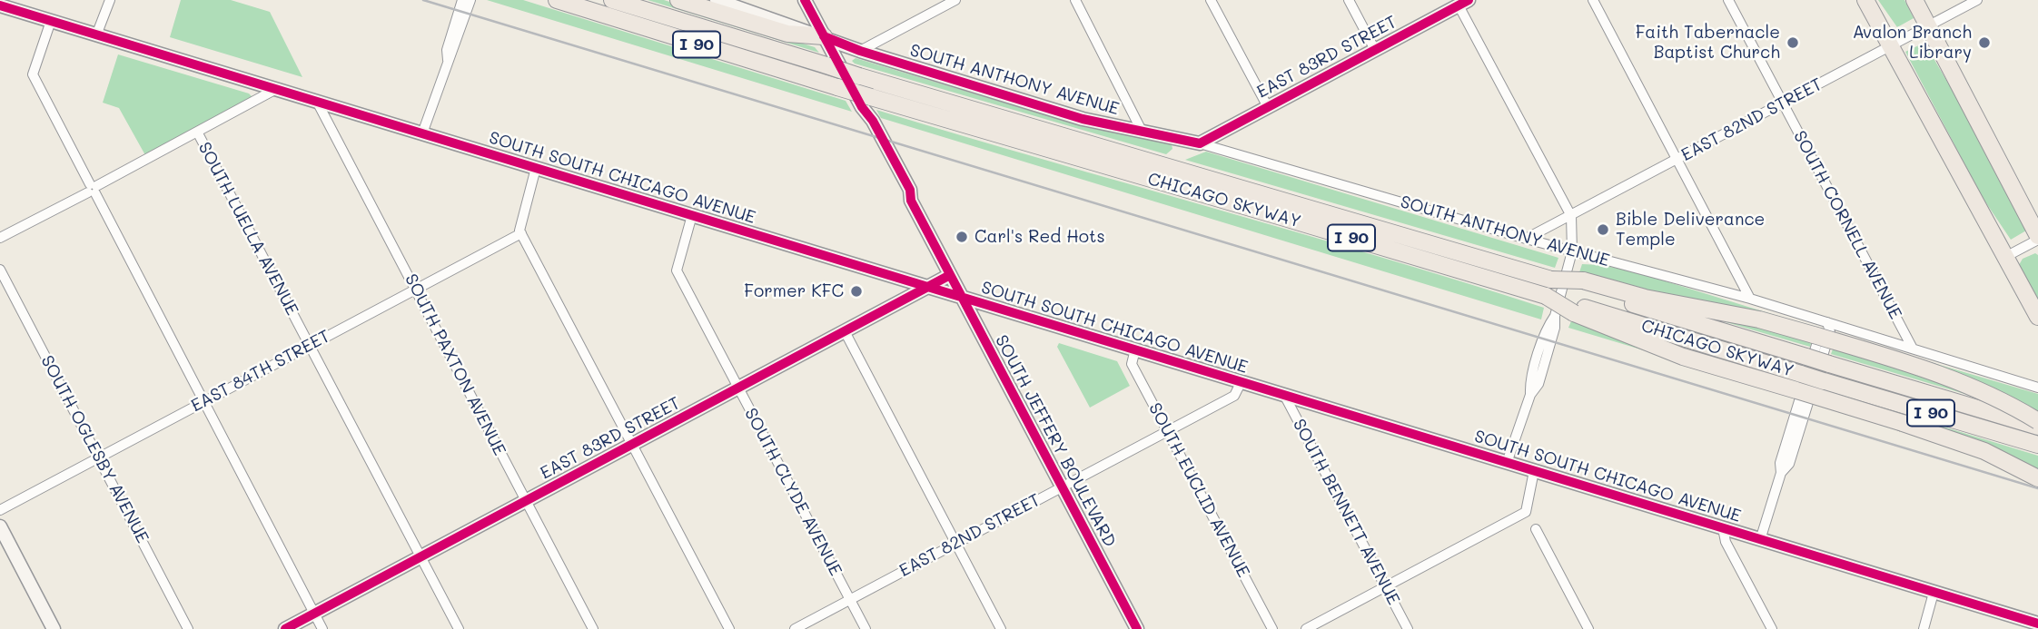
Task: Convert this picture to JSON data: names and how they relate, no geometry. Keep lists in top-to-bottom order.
{
  "streets": {
    "highway": ["I 90", "CHICAGO SKYWAY"],
    "main road": [
      "EAST 83RD STREET",
      "SOUTH ANTHONY AVENUE",
      "SOUTH SOUTH CHICAGO AVENUE",
      "SOUTH JEFFERY BOULEVARD"
    ],
    "street": [
      "EAST 82ND STREET",
      "SOUTH CORNELL AVENUE",
      "SOUTH LUELLA AVENUE",
      "SOUTH PAXTON AVENUE",
      "EAST 84TH STREET",
      "SOUTH OGLESBY AVENUE",
      "SOUTH EUCLID AVENUE",
      "SOUTH CLYDE AVENUE",
      "SOUTH BENNETT AVENUE"
    ]
  },
  "crossings": [
    ["EAST 83RD STREET", "SOUTH ANTHONY AVENUE"],
    ["EAST 83RD STREET", "SOUTH SOUTH CHICAGO AVENUE"],
    ["EAST 83RD STREET", "SOUTH LUELLA AVENUE"],
    ["EAST 83RD STREET", "SOUTH PAXTON AVENUE"],
    ["EAST 83RD STREET", "SOUTH JEFFERY BOULEVARD"],
    ["EAST 83RD STREET", "SOUTH CLYDE AVENUE"],
    ["SOUTH ANTHONY AVENUE", "EAST 82ND STREET"],
    ["SOUTH ANTHONY AVENUE", "SOUTH CORNELL AVENUE"],
    ["SOUTH ANTHONY AVENUE", "SOUTH JEFFERY BOULEVARD"],
    ["EAST 82ND STREET", "SOUTH SOUTH CHICAGO AVENUE"],
    ["EAST 82ND STREET", "SOUTH CORNELL AVENUE"],
    ["EAST 82ND STREET", "SOUTH JEFFERY BOULEVARD"],
    ["EAST 82ND STREET", "SOUTH EUCLID AVENUE"],
    ["EAST 82ND STREET", "SOUTH CLYDE AVENUE"],
    ["SOUTH SOUTH CHICAGO AVENUE", "SOUTH PAXTON AVENUE"],
    ["SOUTH SOUTH CHICAGO AVENUE", "SOUTH JEFFERY BOULEVARD"],
    ["SOUTH SOUTH CHICAGO AVENUE", "SOUTH EUCLID AVENUE"],
    ["SOUTH SOUTH CHICAGO AVENUE", "SOUTH CLYDE AVENUE"],
    ["SOUTH SOUTH CHICAGO AVENUE", "SOUTH BENNETT AVENUE"],
    ["CHICAGO SKYWAY", "SOUTH JEFFERY BOULEVARD"],
    ["SOUTH LUELLA AVENUE", "EAST 84TH STREET"],
    ["SOUTH PAXTON AVENUE", "EAST 84TH STREET"],
    ["EAST 84TH STREET", "SOUTH OGLESBY AVENUE"]
  ],
  "places": [
    "Faith Tabernacle Baptist Church",
    "Avalon Branch Library",
    "Bible Deliverance Temple",
    "Carl's Red Hots",
    "Former KFC"
  ]
}
